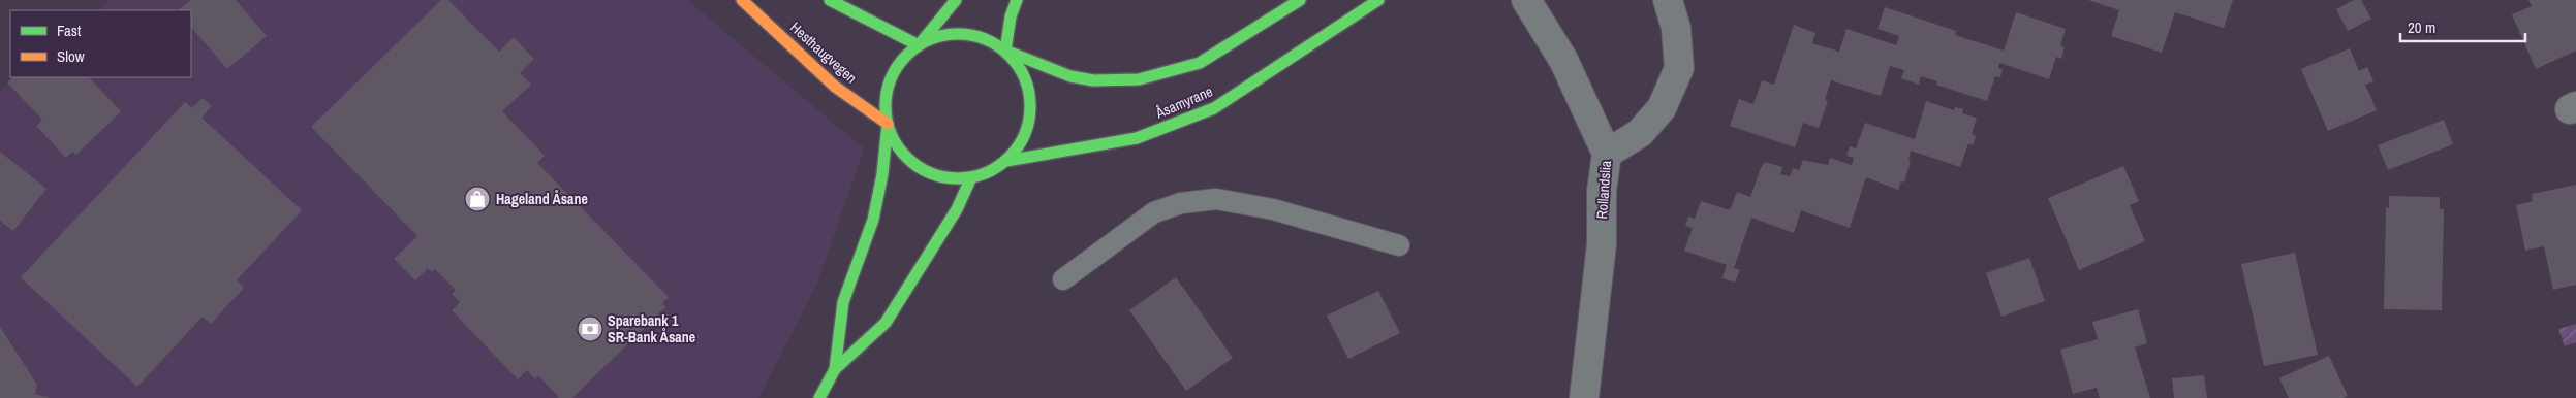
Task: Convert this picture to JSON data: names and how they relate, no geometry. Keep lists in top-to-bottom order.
{
  "streets": {
    "main road": ["Hesthaugvegen", "Åsamyrane"],
    "street": ["Rollandslia"]
  },
  "crossings": [
    ["Hesthaugvegen", "Åsamyrane"]
  ],
  "places": {
    "shop": ["Hageland Åsane"],
    "bank": ["Sparebank 1 SR-Bank Åsane"]
  },
  "legend": ["Fast", "Slow"],
  "scale_bar": "20 m"
}
